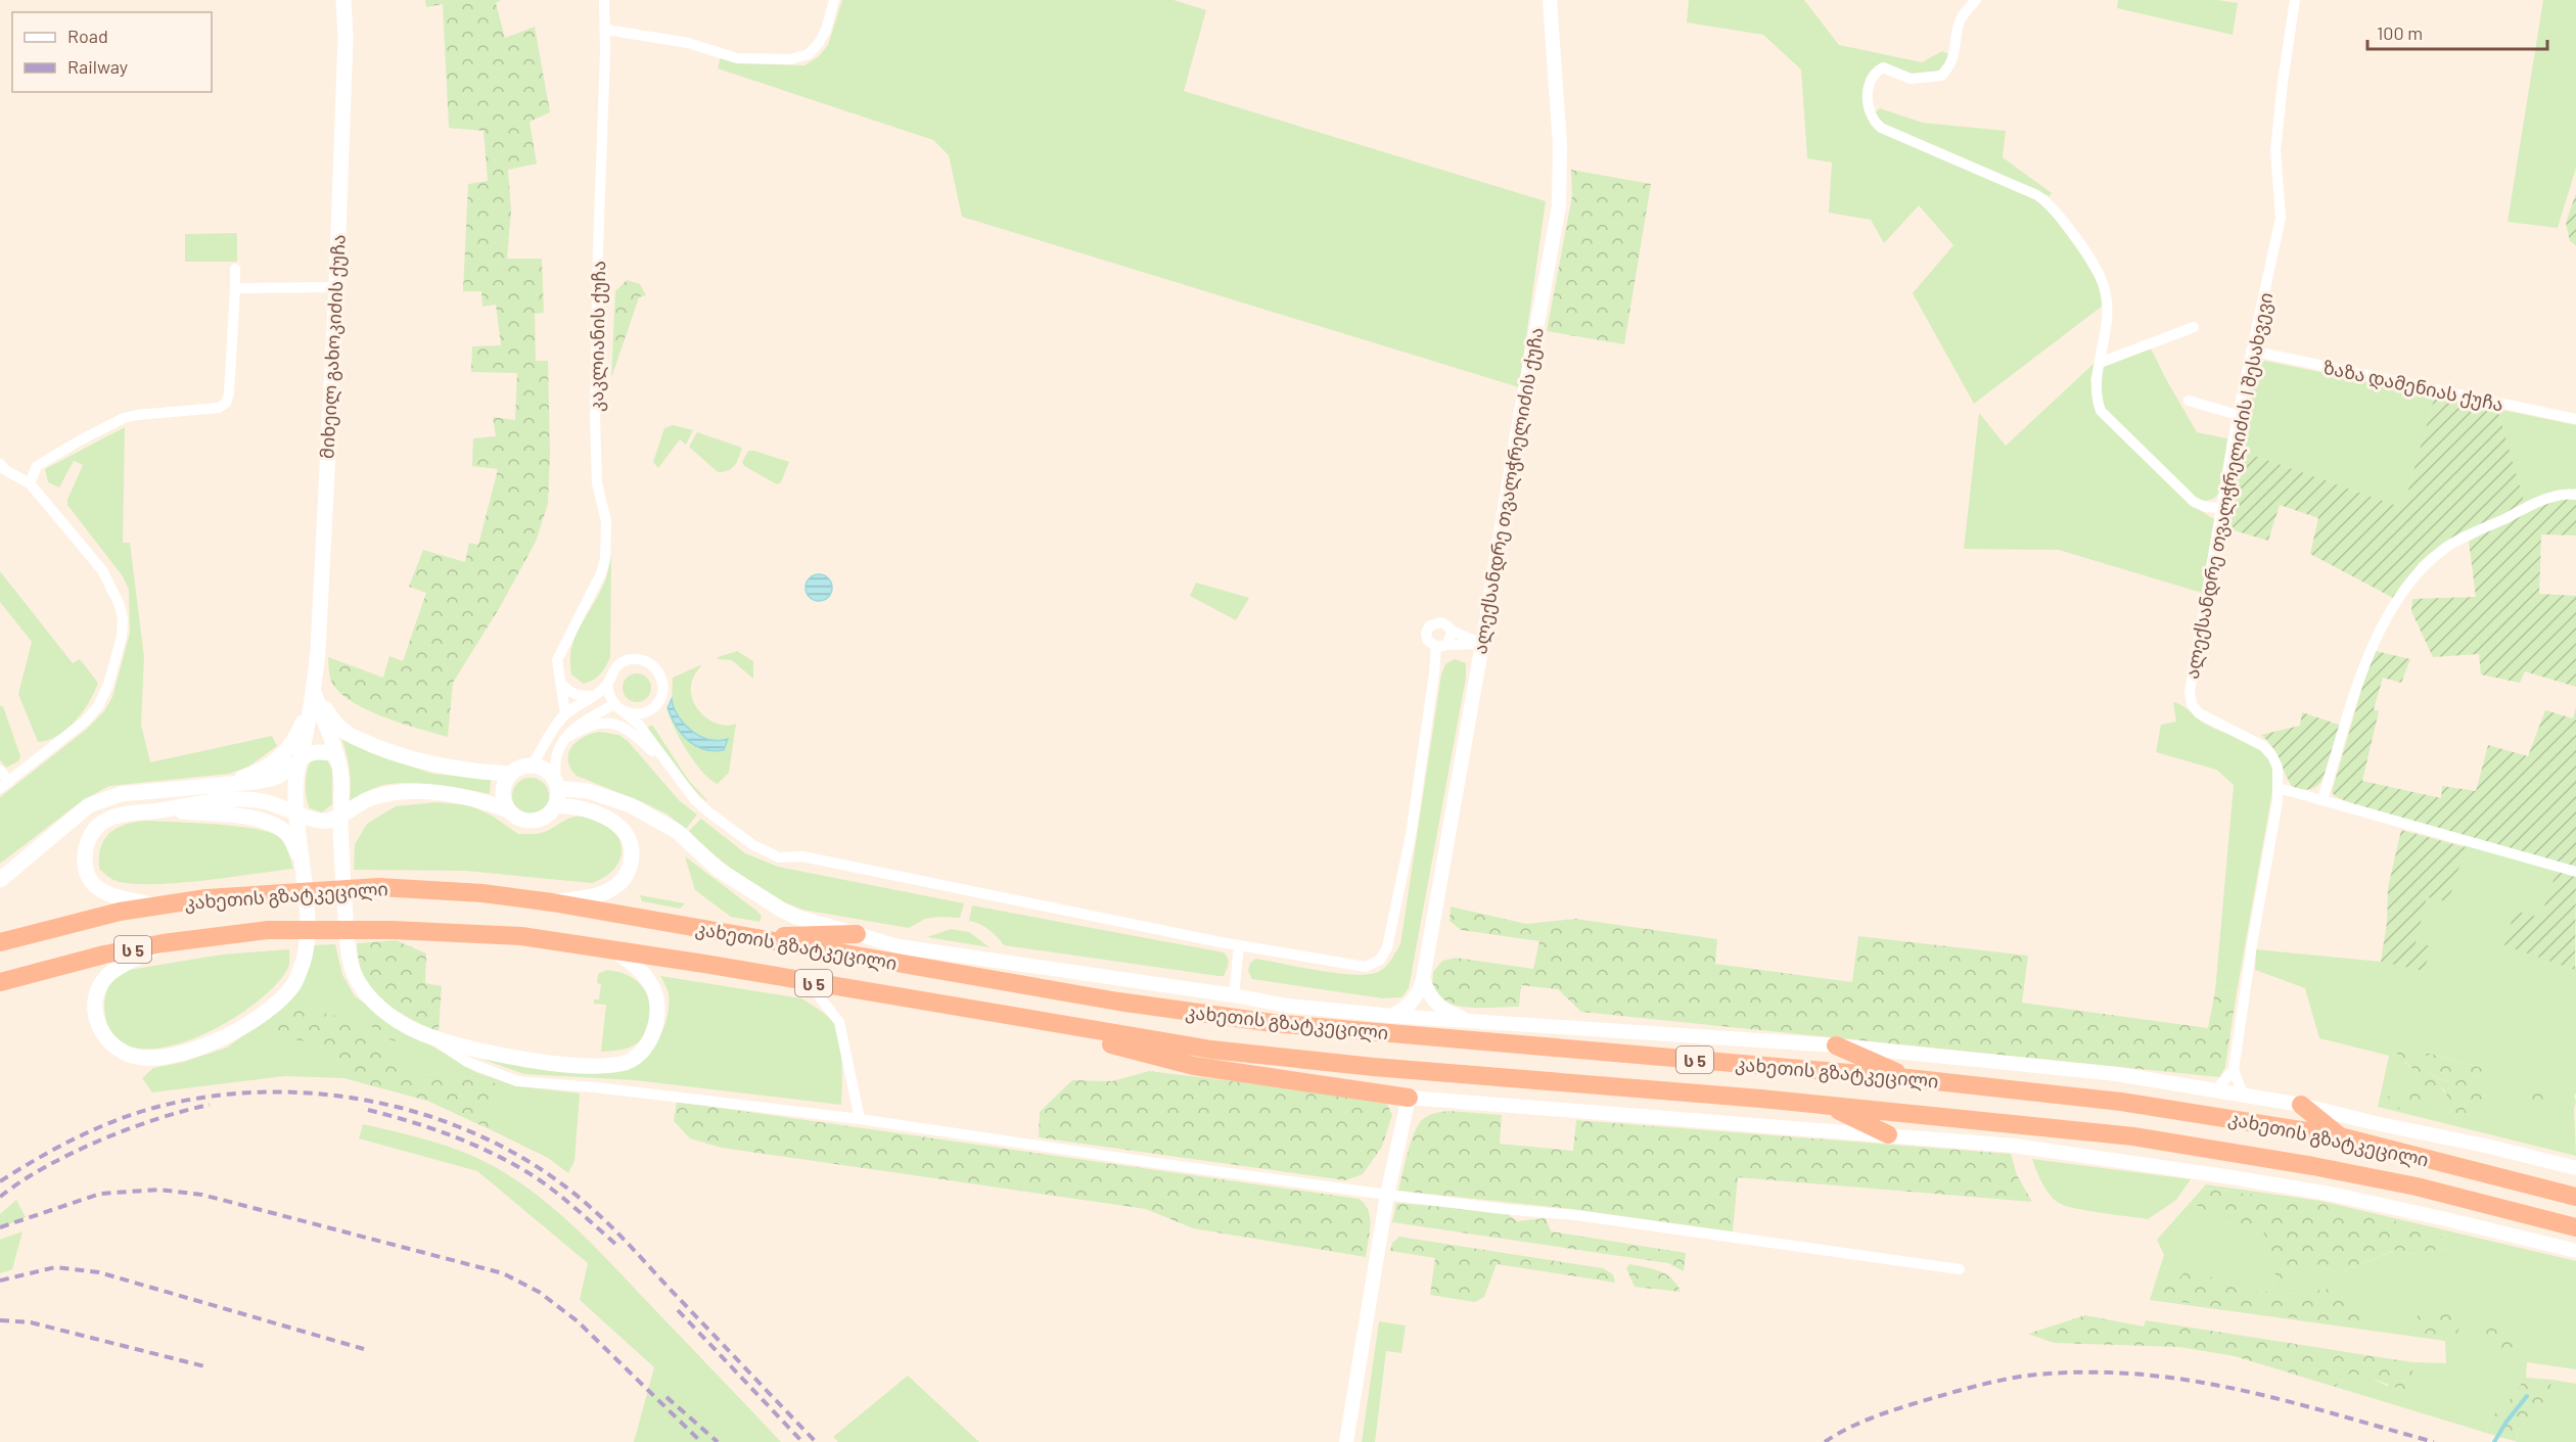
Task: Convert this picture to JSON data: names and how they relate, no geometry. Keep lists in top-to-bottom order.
{
  "streets": {
    "highway": ["კახეთის გზატკეცილი", "ს 5"],
    "main road": ["მიხეილ გახოკიძის ქუჩა"],
    "street": [
      "კაკლიანის ქუჩა",
      "ზაზა დამენიას ქუჩა",
      "ალექსანდრე თვალჭრელიძის I შესახვევი",
      "ალექსანდრე თვალჭრელიძის ქუჩა"
    ]
  },
  "crossings": [
    ["ზაზა დამენიას ქუჩა", "ალექსანდრე თვალჭრელიძის I შესახვევი"],
    ["ალექსანდრე თვალჭრელიძის I შესახვევი", "კახეთის გზატკეცილი"],
    ["ალექსანდრე თვალჭრელიძის ქუჩა", "კახეთის გზატკეცილი"]
  ],
  "legend": ["Road", "Railway"],
  "scale_bar": "100 m"
}
